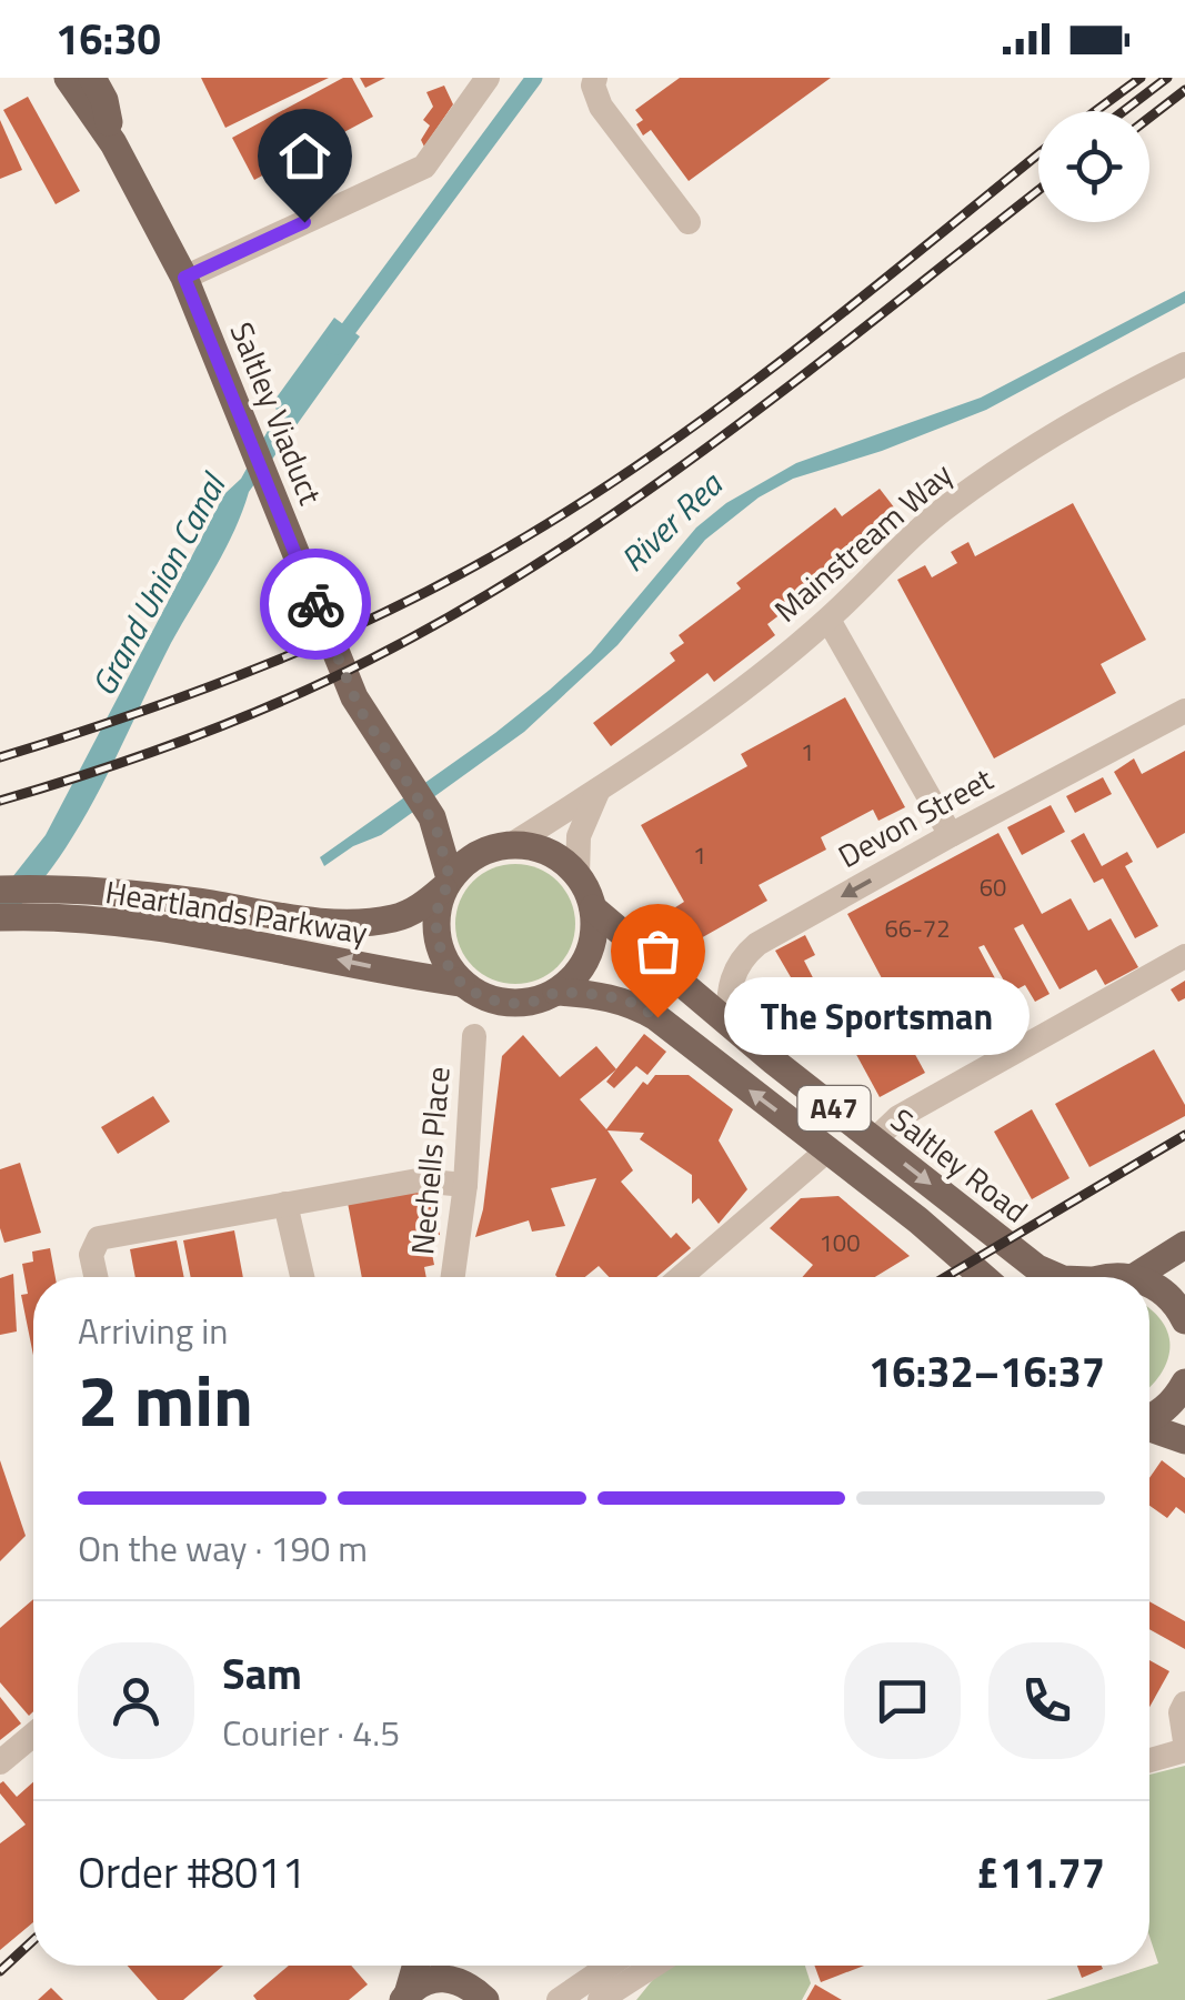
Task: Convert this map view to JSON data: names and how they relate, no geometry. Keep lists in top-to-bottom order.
{
  "streets": {
    "main road": [
      "Saltley Viaduct",
      "Heartlands Parkway",
      "A47",
      "Saltley Road"
    ],
    "street": ["Mainstream Way", "Devon Street", "Nechells Place"]
  },
  "crossings": [
    ["Saltley Viaduct", "Mainstream Way"],
    ["Saltley Viaduct", "Heartlands Parkway"],
    ["Saltley Viaduct", "A47"],
    ["Saltley Viaduct", "Saltley Road"],
    ["Mainstream Way", "Heartlands Parkway"],
    ["Mainstream Way", "A47"],
    ["Mainstream Way", "Saltley Road"],
    ["Devon Street", "Saltley Road"],
    ["Heartlands Parkway", "A47"],
    ["Heartlands Parkway", "Saltley Road"],
    ["A47", "Saltley Road"]
  ],
  "water": ["River Rea", "Grand Union Canal"],
  "places": ["The Sportsman"],
  "house_numbers": [
    "1",
    "1",
    "60",
    "66-72",
    "100"
  ],
  "page": {
    "status": "16:30",
    "bubble": "The Sportsman",
    "heading": ["2 min", "Arriving in", "16:32–16:37"],
    "panel": [
      "Sam",
      "Courier · 4.5",
      "Order #8011",
      "£11.77"
    ],
    "bar": "On the way · 190 m"
  }
}
